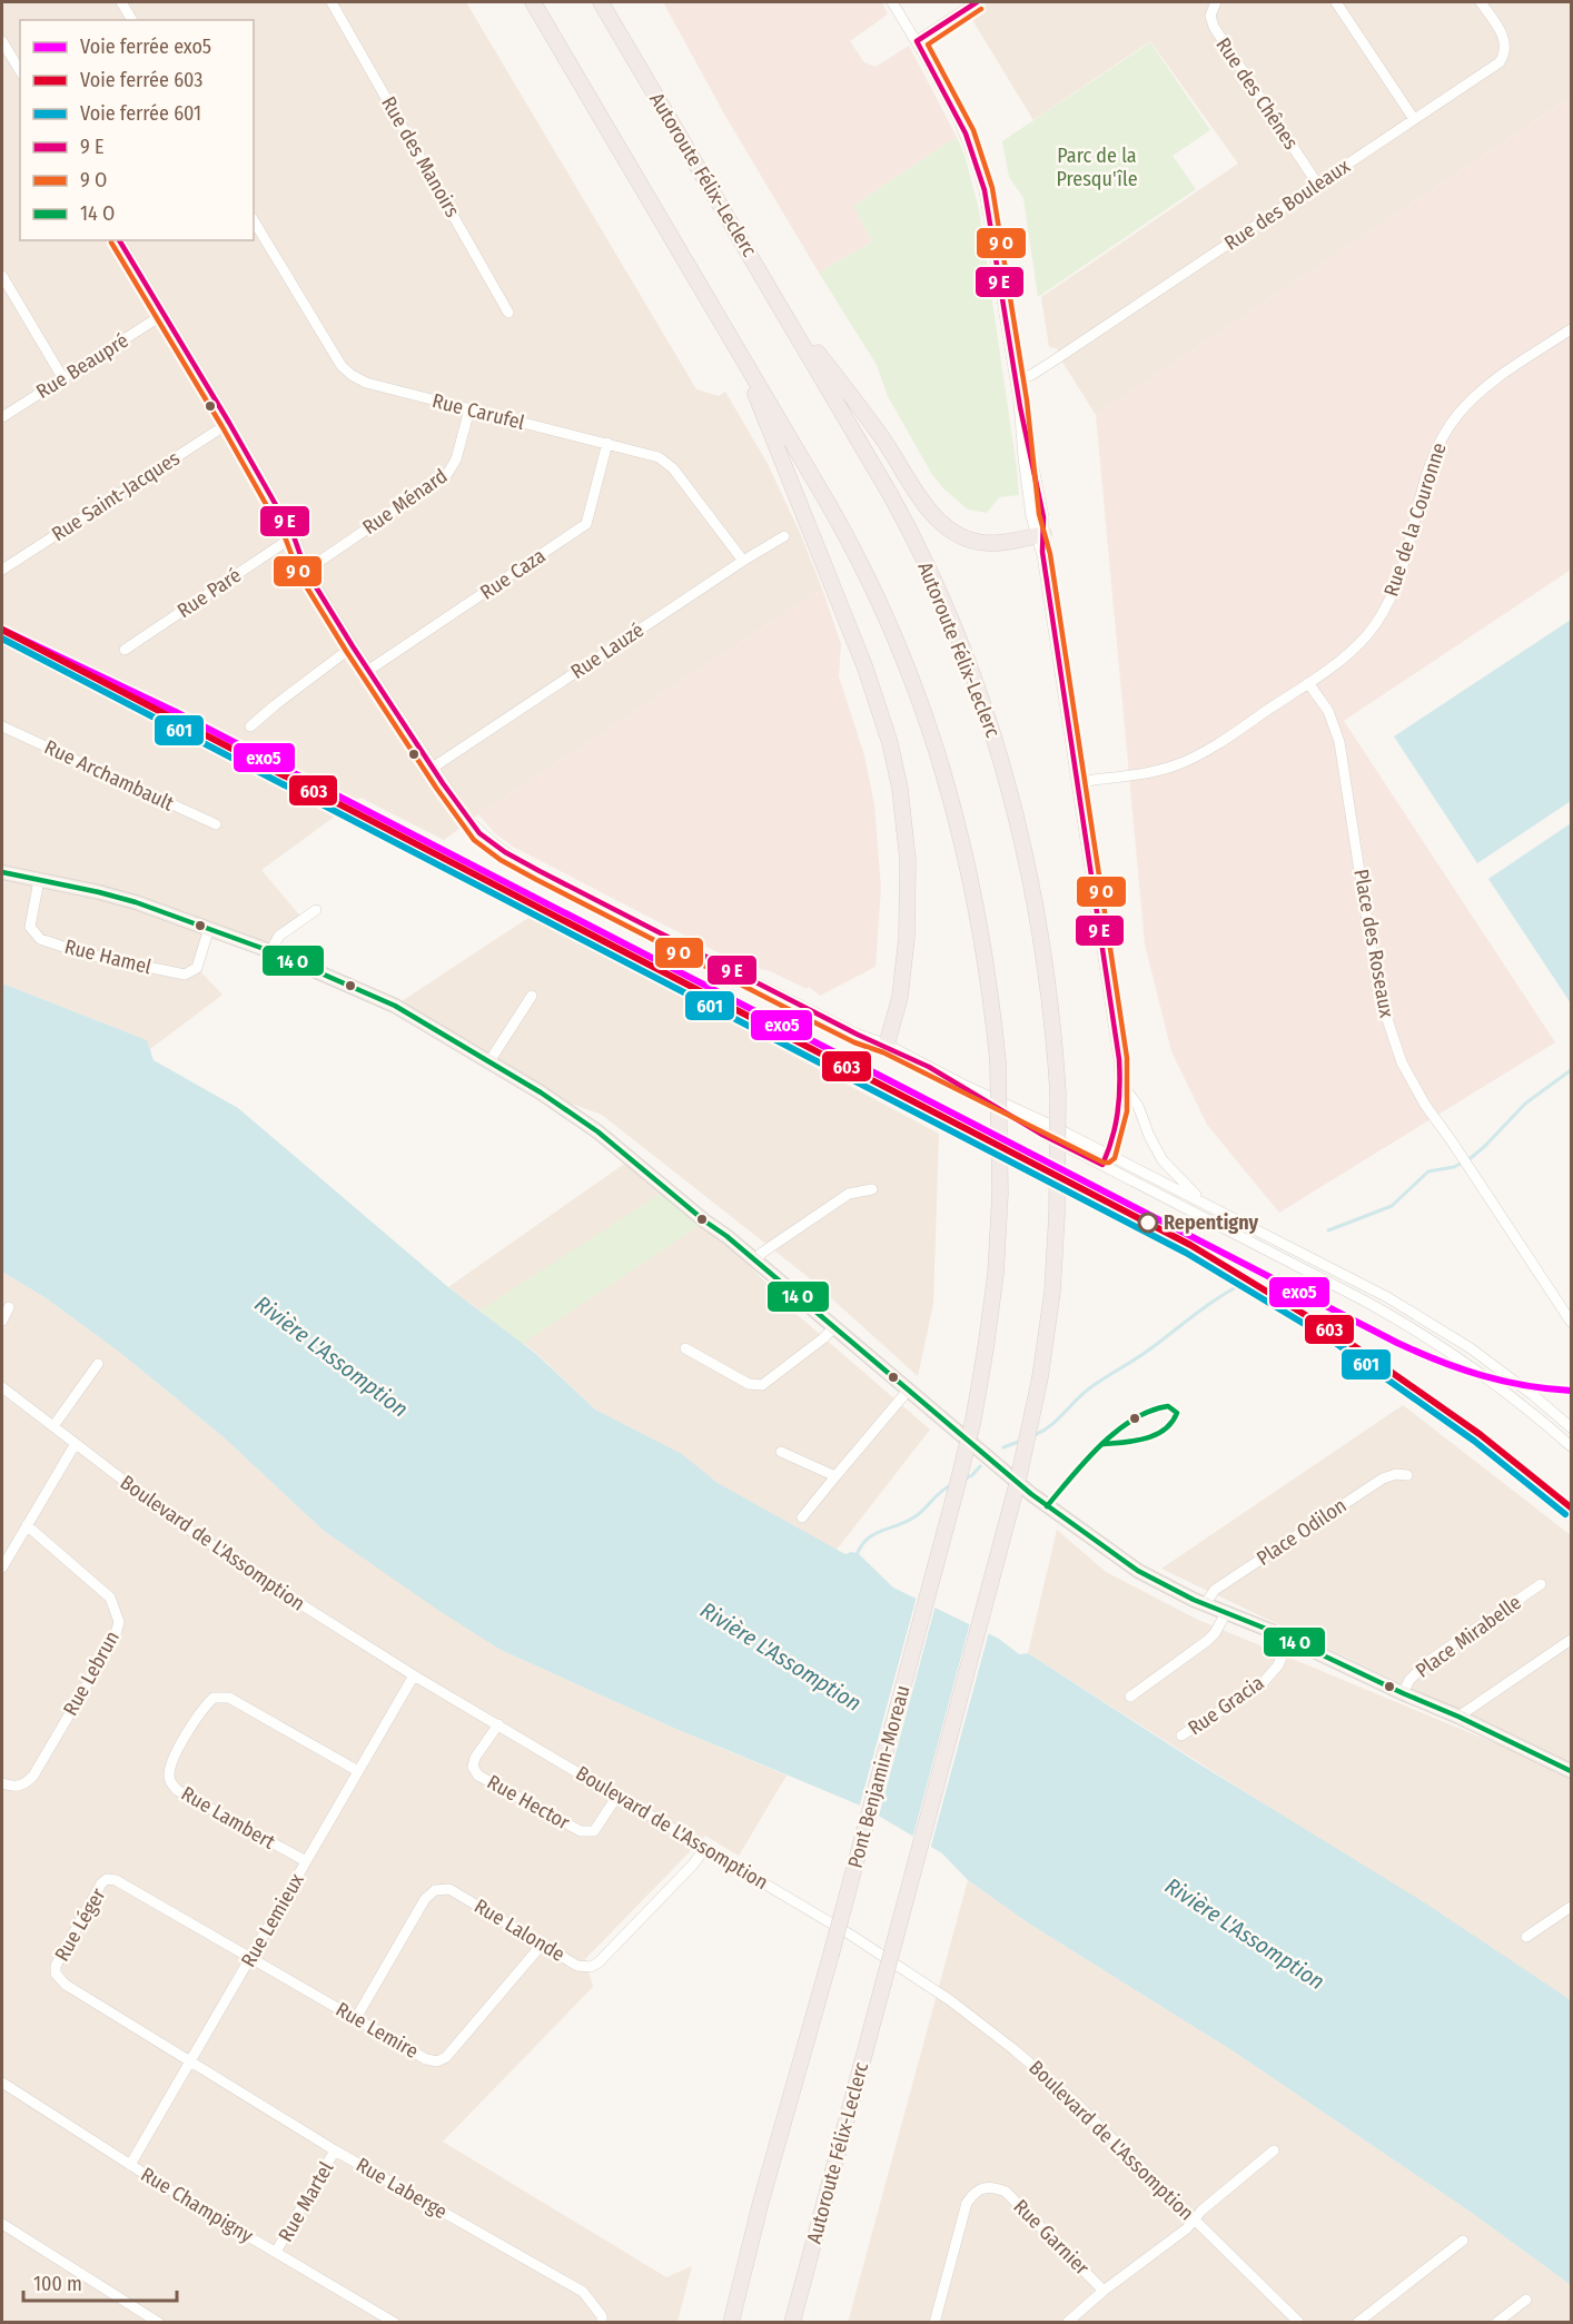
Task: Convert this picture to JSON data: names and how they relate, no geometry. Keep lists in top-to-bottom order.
{
  "streets": {
    "highway": ["Autoroute Félix-Leclerc", "Pont Benjamin-Moreau"],
    "street": [
      "Rue des Chênes",
      "Rue des Manoirs",
      "Rue des Bouleaux",
      "Rue Beaupré",
      "Rue Carufel",
      "Rue Saint-Jacques",
      "Rue Ménard",
      "Rue de la Couronne",
      "Rue Caza",
      "Rue Paré",
      "Rue Lauzé",
      "Rue Archambault",
      "Place des Roseaux",
      "Rue Hamel",
      "Place Odilon",
      "Boulevard de L'Assomption",
      "Place Mirabelle",
      "Rue Lebrun",
      "Rue Gracia",
      "Rue Hector",
      "Rue Lambert",
      "Rue Lemieux",
      "Rue Léger",
      "Rue Lalonde",
      "Rue Lemire",
      "Rue Laberge",
      "Rue Martel",
      "Rue Champigny",
      "Rue Garnier"
    ]
  },
  "crossings": [
    ["Rue des Chênes", "Rue des Bouleaux"],
    ["Rue Carufel", "Rue Ménard"],
    ["Rue Carufel", "Rue Caza"],
    ["Rue Carufel", "Rue Lauzé"],
    ["Rue de la Couronne", "Place des Roseaux"],
    ["Boulevard de L'Assomption", "Rue Hector"],
    ["Boulevard de L'Assomption", "Rue Lemieux"],
    ["Boulevard de L'Assomption", "Rue Lalonde"],
    ["Rue Lambert", "Rue Lemieux"],
    ["Rue Lemieux", "Rue Léger"],
    ["Rue Lemieux", "Rue Lemire"],
    ["Rue Lemieux", "Rue Laberge"],
    ["Rue Lemieux", "Rue Champigny"],
    ["Rue Léger", "Rue Lemire"],
    ["Rue Léger", "Rue Laberge"],
    ["Rue Lalonde", "Rue Lemire"],
    ["Rue Laberge", "Rue Martel"],
    ["Rue Martel", "Rue Champigny"]
  ],
  "water": ["Rivière L'Assomption"],
  "parks": ["Parc de la Presqu'île"],
  "places": ["Repentigny"],
  "lines": ["rail line exo5", "rail line 603", "rail line 601"],
  "legend": [
    "Voie ferrée exo5",
    "Voie ferrée 603",
    "Voie ferrée 601",
    "9 E",
    "9 O",
    "14 O"
  ],
  "scale_bar": "100 m"
}
